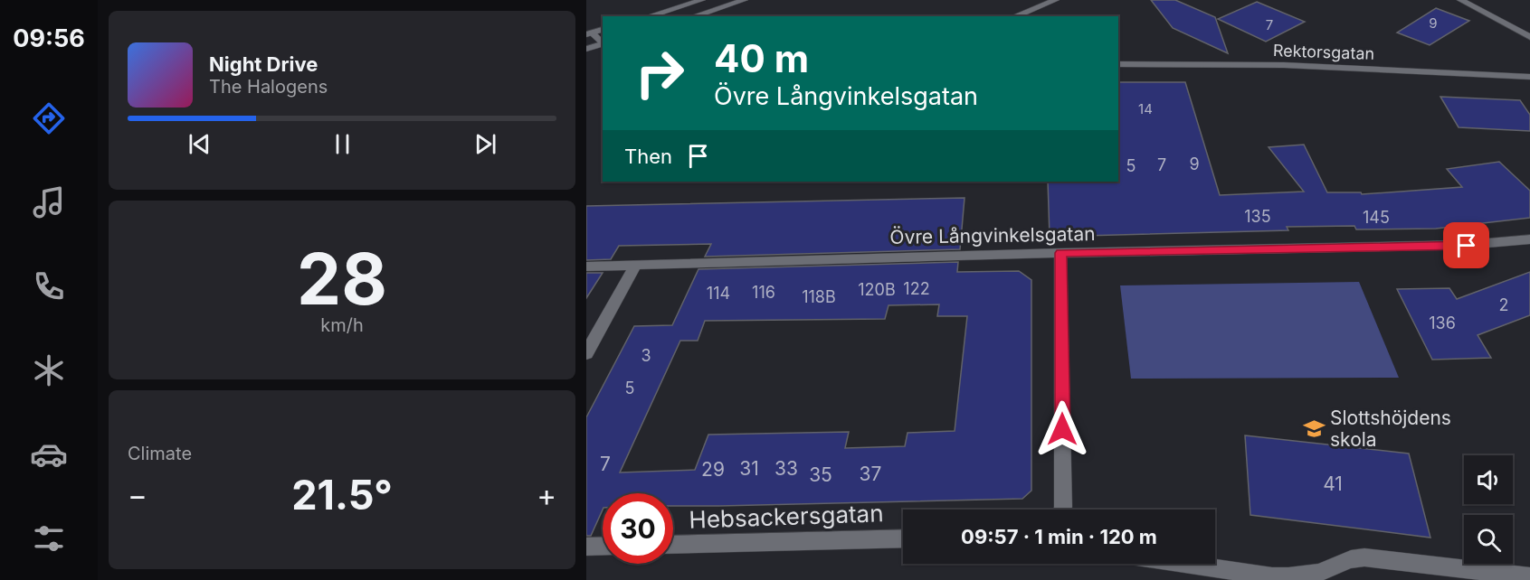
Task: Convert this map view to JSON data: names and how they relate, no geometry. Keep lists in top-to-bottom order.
{
  "streets": {
    "street": ["Rektorsgatan", "Övre Långvinkelsgatan", "Hebsackersgatan"]
  },
  "places": {
    "school or university": ["Slottshöjdens skola"]
  },
  "house_numbers": [
    "9",
    "7",
    "14",
    "9",
    "7",
    "5",
    "135",
    "145",
    "122",
    "120B",
    "116",
    "114",
    "118B",
    "2",
    "136",
    "3",
    "5",
    "7",
    "31",
    "33",
    "29",
    "37",
    "35",
    "41"
  ],
  "page": {
    "tabs": "09:56",
    "turn": ["40 m", "Övre Långvinkelsgatan"],
    "song": ["Night Drive", "The Halogens"],
    "then": "Then",
    "tile": [
      ["28", "km/h"],
      "Climate"
    ],
    "heat": ["−", "21.5°", "+"],
    "limit": "30",
    "trip": "09:57 · 1 min · 120 m"
  }
}
